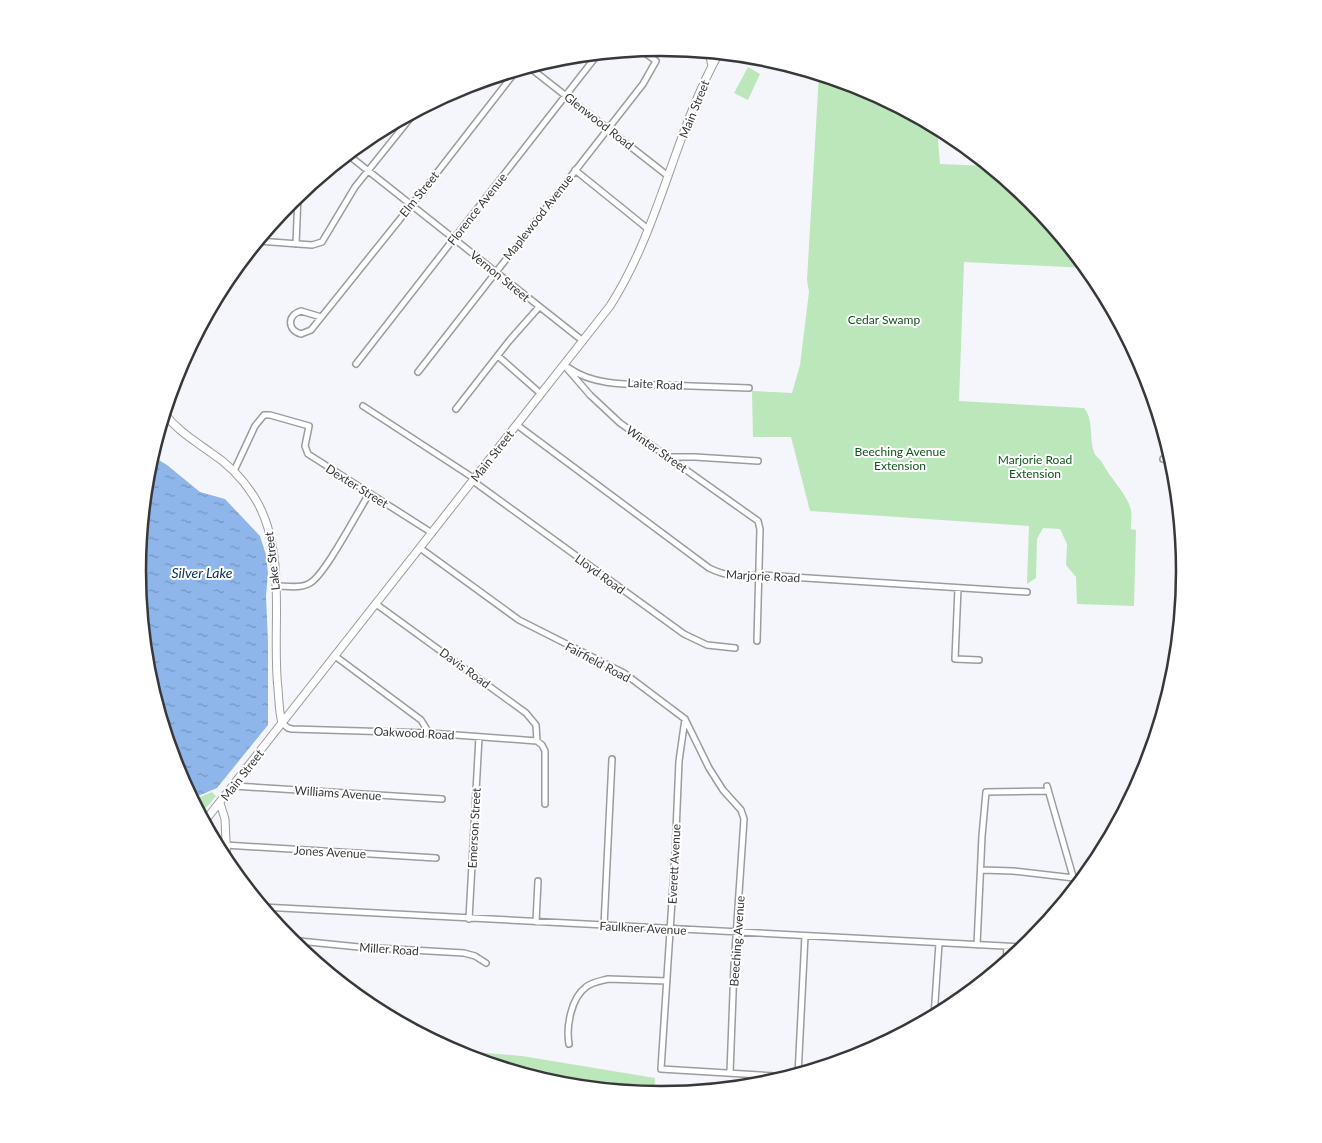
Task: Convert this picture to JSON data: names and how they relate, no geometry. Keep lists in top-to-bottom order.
{
  "streets": {
    "main road": ["Main Street", "Lake Street"],
    "street": [
      "Glenwood Road",
      "Elm Street",
      "Florence Avenue",
      "Maplewood Avenue",
      "Vernon Street",
      "Laite Road",
      "Winter Street",
      "Dexter Street",
      "Lloyd Road",
      "Marjorie Road",
      "Fairfield Road",
      "Davis Road",
      "Oakwood Road",
      "Williams Avenue",
      "Emerson Street",
      "Jones Avenue",
      "Everett Avenue",
      "Faulkner Avenue",
      "Beeching Avenue",
      "Miller Road"
    ]
  },
  "crossings": [
    ["Main Street", "Glenwood Road"],
    ["Main Street", "Vernon Street"],
    ["Main Street", "Laite Road"],
    ["Main Street", "Winter Street"],
    ["Main Street", "Dexter Street"],
    ["Main Street", "Lake Street"],
    ["Main Street", "Lloyd Road"],
    ["Main Street", "Marjorie Road"],
    ["Main Street", "Fairfield Road"],
    ["Main Street", "Davis Road"],
    ["Main Street", "Oakwood Road"],
    ["Main Street", "Williams Avenue"],
    ["Glenwood Road", "Florence Avenue"],
    ["Glenwood Road", "Maplewood Avenue"],
    ["Elm Street", "Vernon Street"],
    ["Florence Avenue", "Vernon Street"],
    ["Maplewood Avenue", "Vernon Street"],
    ["Laite Road", "Winter Street"],
    ["Winter Street", "Marjorie Road"],
    ["Dexter Street", "Lake Street"],
    ["Lake Street", "Oakwood Road"],
    ["Fairfield Road", "Everett Avenue"],
    ["Fairfield Road", "Beeching Avenue"],
    ["Davis Road", "Oakwood Road"],
    ["Oakwood Road", "Emerson Street"],
    ["Emerson Street", "Faulkner Avenue"],
    ["Everett Avenue", "Faulkner Avenue"],
    ["Everett Avenue", "Beeching Avenue"],
    ["Faulkner Avenue", "Beeching Avenue"]
  ],
  "water": ["Silver Lake"],
  "parks": ["Cedar Swamp", "Beeching Avenue Extension", "Marjorie Road Extension"]
}
